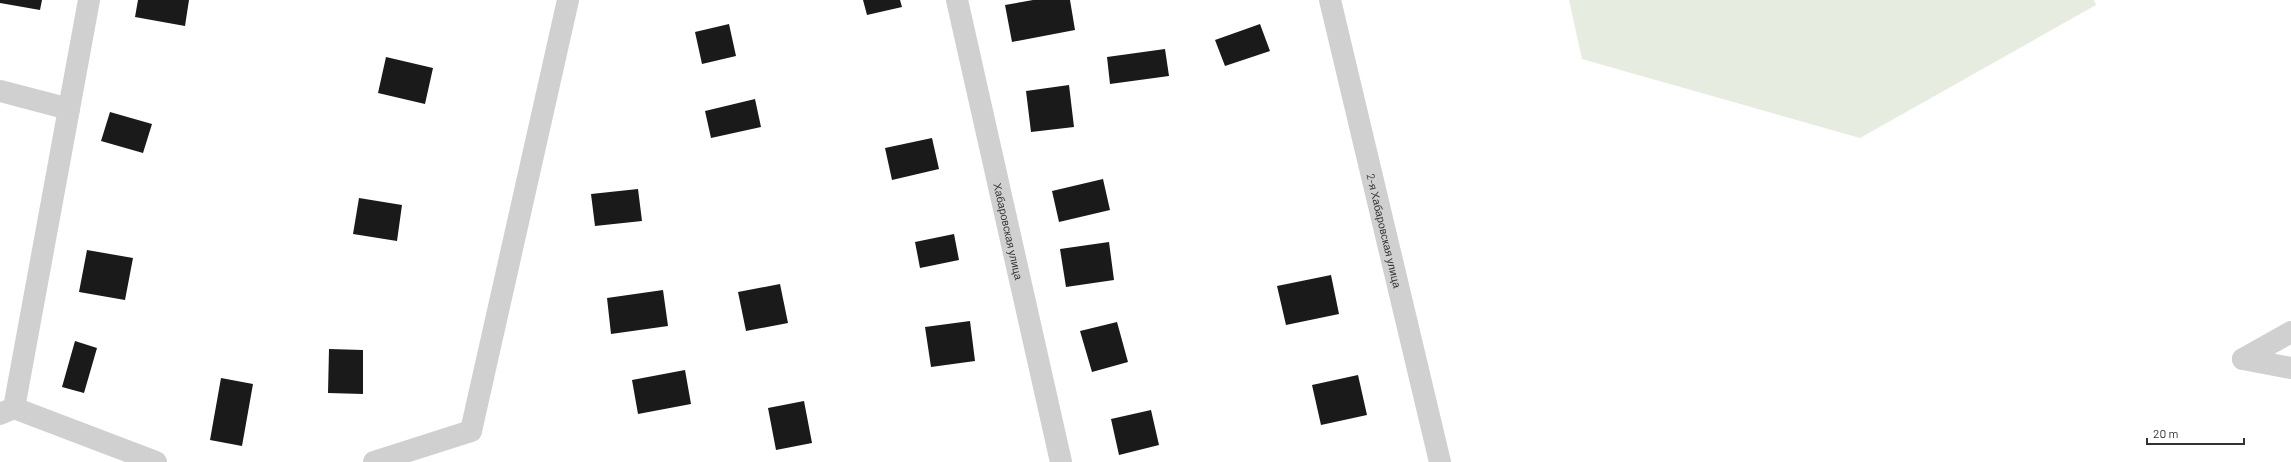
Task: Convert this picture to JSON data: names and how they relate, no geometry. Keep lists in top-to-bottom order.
{
  "streets": {
    "street": ["Хабаровская улица", "2-я Хабаровская улица"]
  },
  "scale_bar": "20 m"
}
